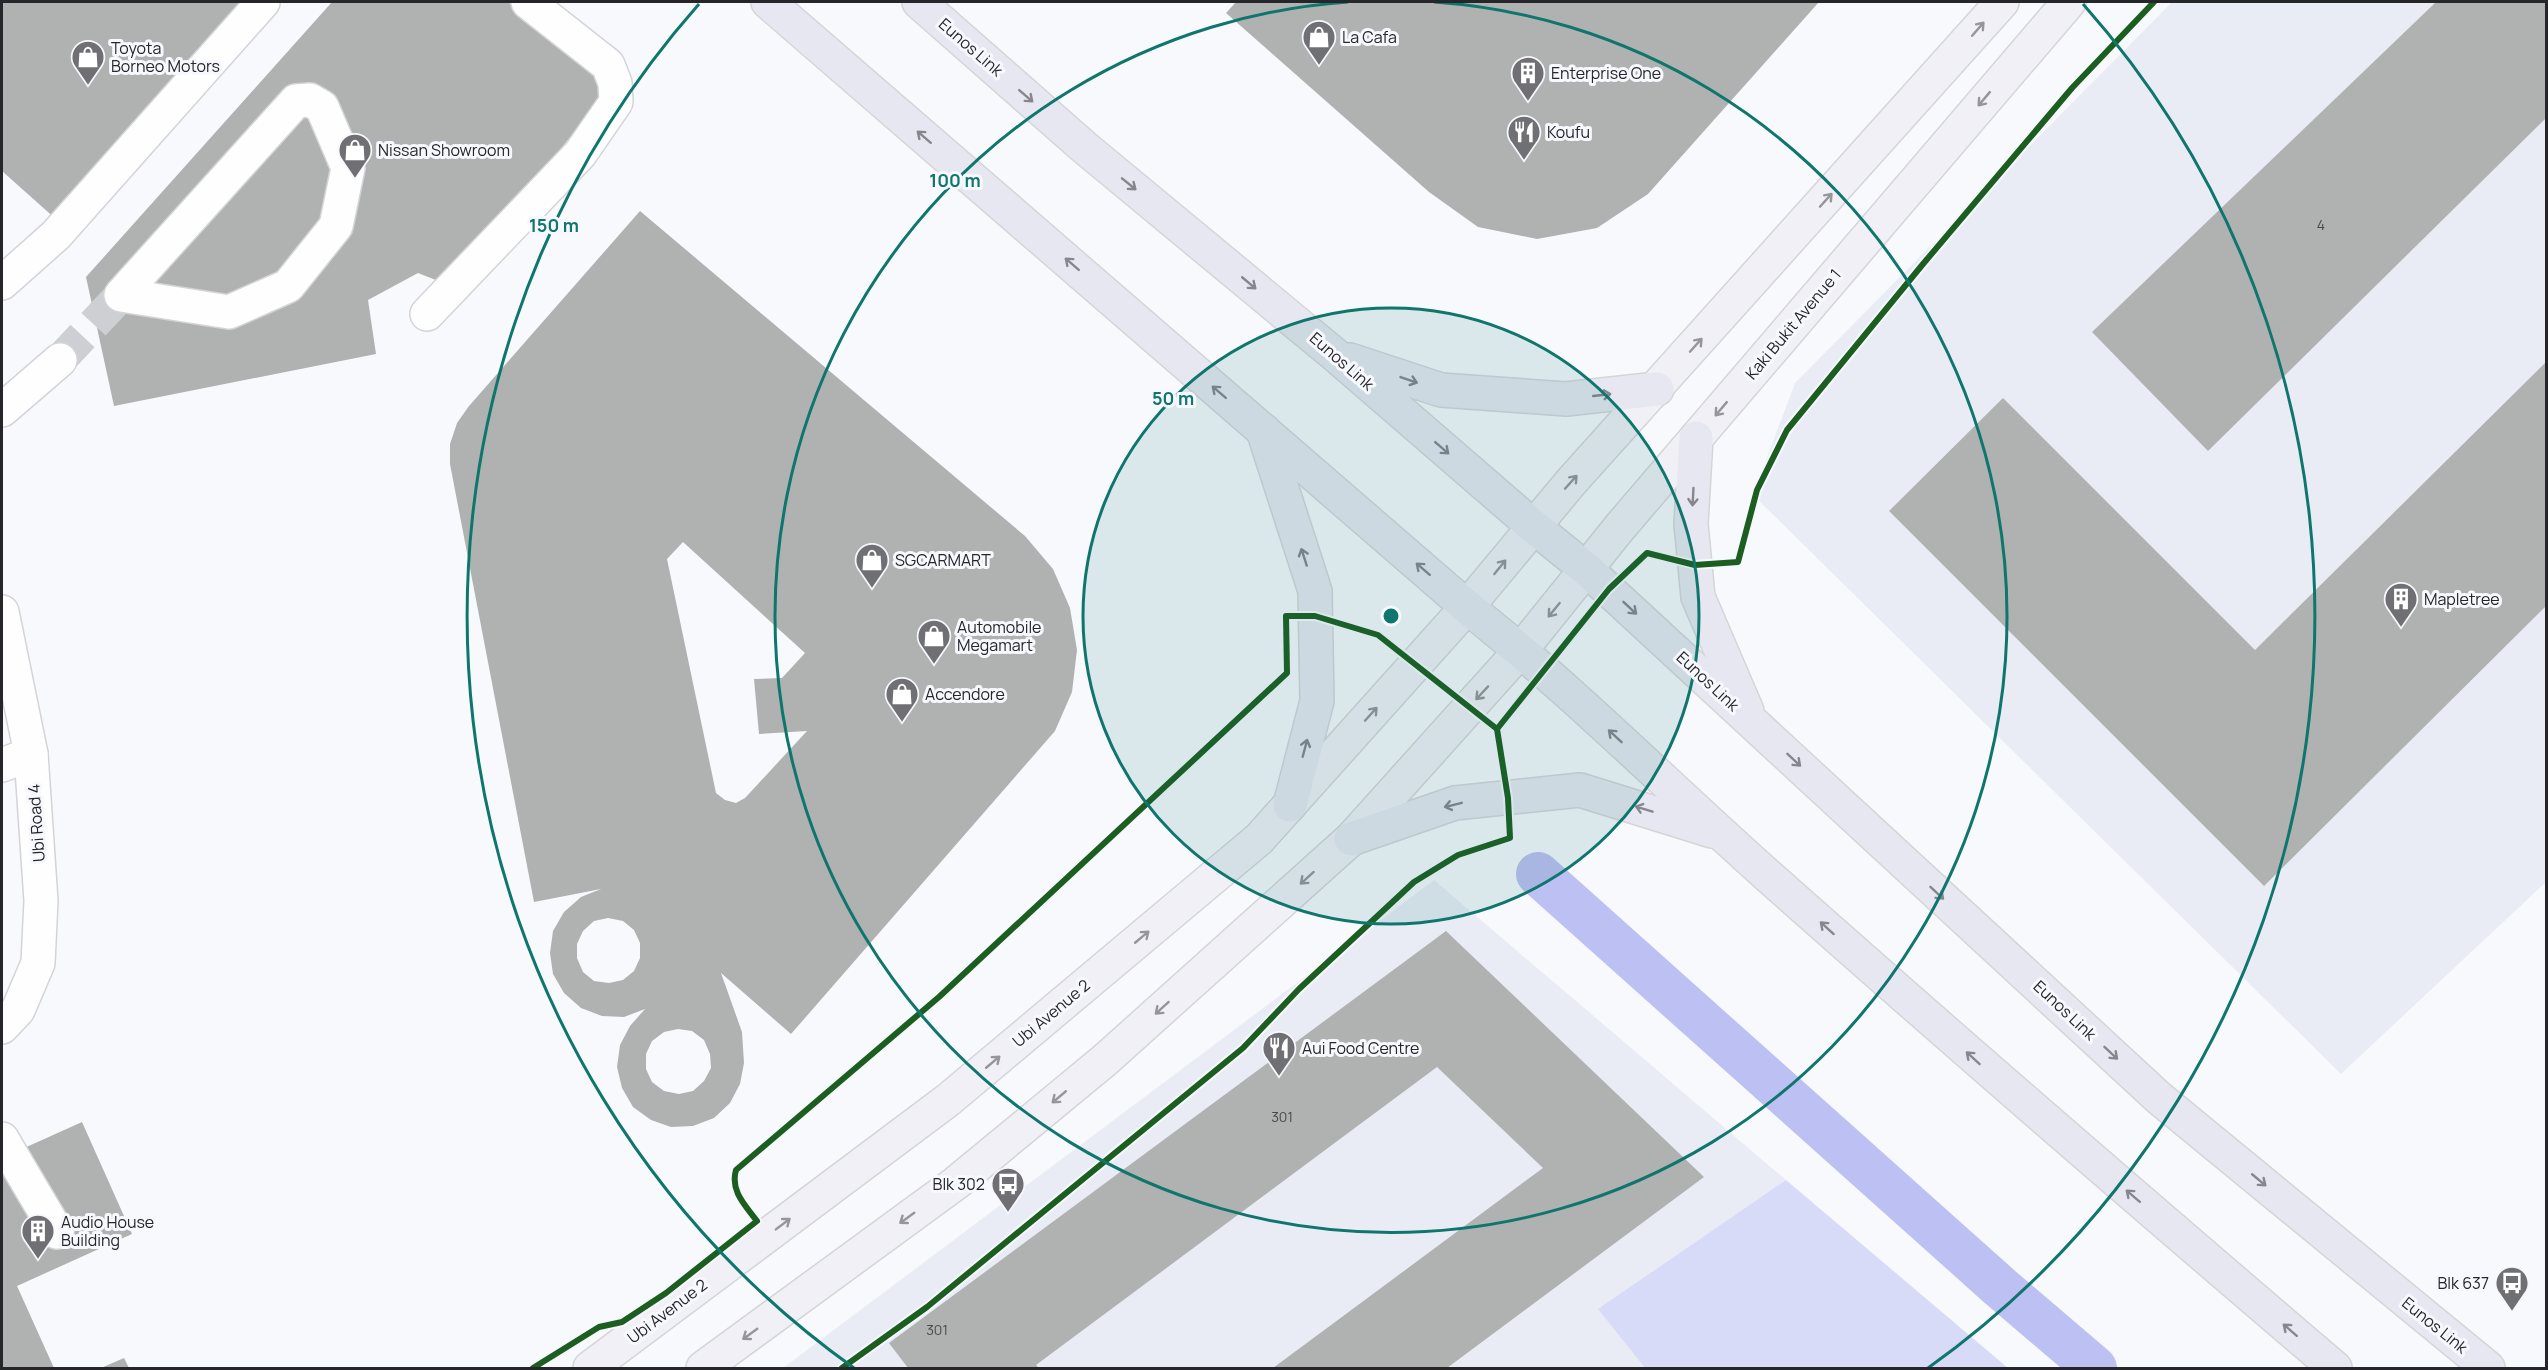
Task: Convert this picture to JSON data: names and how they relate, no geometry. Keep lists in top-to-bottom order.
{
  "streets": {
    "highway": ["Eunos Link"],
    "main road": ["Kaki Bukit Avenue 1", "Ubi Avenue 2"],
    "street": ["Ubi Road 4"]
  },
  "crossings": [
    ["Eunos Link", "Kaki Bukit Avenue 1"]
  ],
  "places": {
    "shop": [
      "La Cafa",
      "Toyota Borneo Motors",
      "Nissan Showroom",
      "SGCARMART",
      "Automobile Megamart",
      "Accendore"
    ],
    "building": ["Enterprise One", "Mapletree", "Audio House Building"],
    "restaurant": ["Koufu", "Aui Food Centre"],
    "bus stop": ["Blk 302", "Blk 637"]
  },
  "house_numbers": ["4", "301", "301"],
  "rings": ["100 m", "150 m", "50 m"]
}
